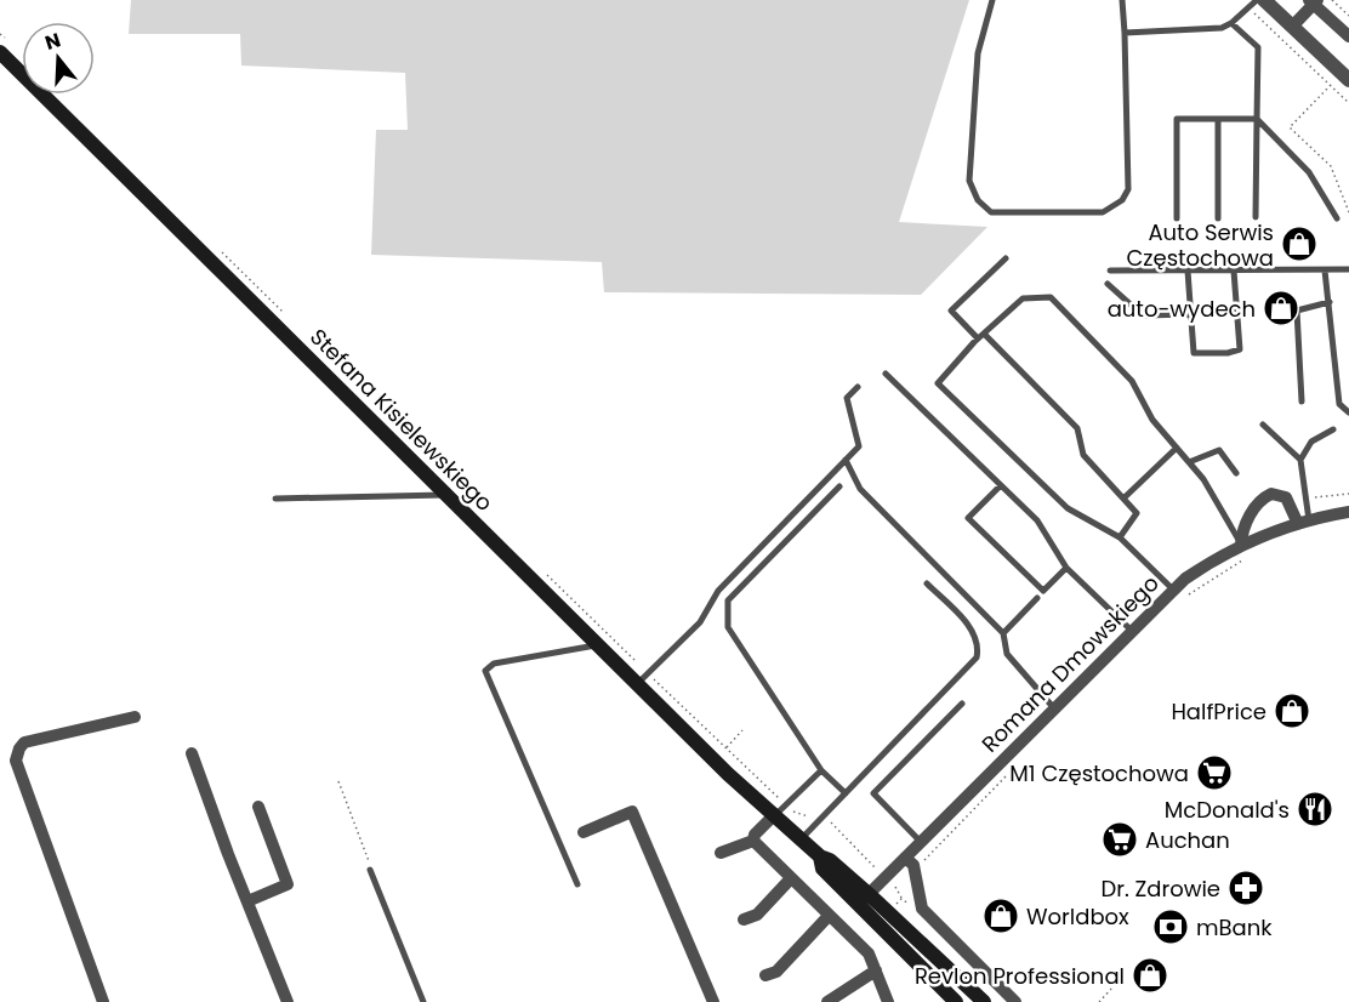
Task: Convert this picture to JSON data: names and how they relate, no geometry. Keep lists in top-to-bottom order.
{
  "streets": {
    "main road": ["Stefana Kisielewskiego"],
    "street": ["Romana Dmowskiego"]
  },
  "crossings": [
    ["Stefana Kisielewskiego", "Romana Dmowskiego"]
  ],
  "places": {
    "shop": [
      "Auto Serwis Częstochowa",
      "auto-wydech",
      "HalfPrice",
      "Worldbox",
      "Revlon Professional"
    ],
    "supermarket": ["M1 Częstochowa", "Auchan"],
    "restaurant": ["McDonald's"],
    "pharmacy": ["Dr. Zdrowie"],
    "bank": ["mBank"]
  },
  "north": "top"
}
